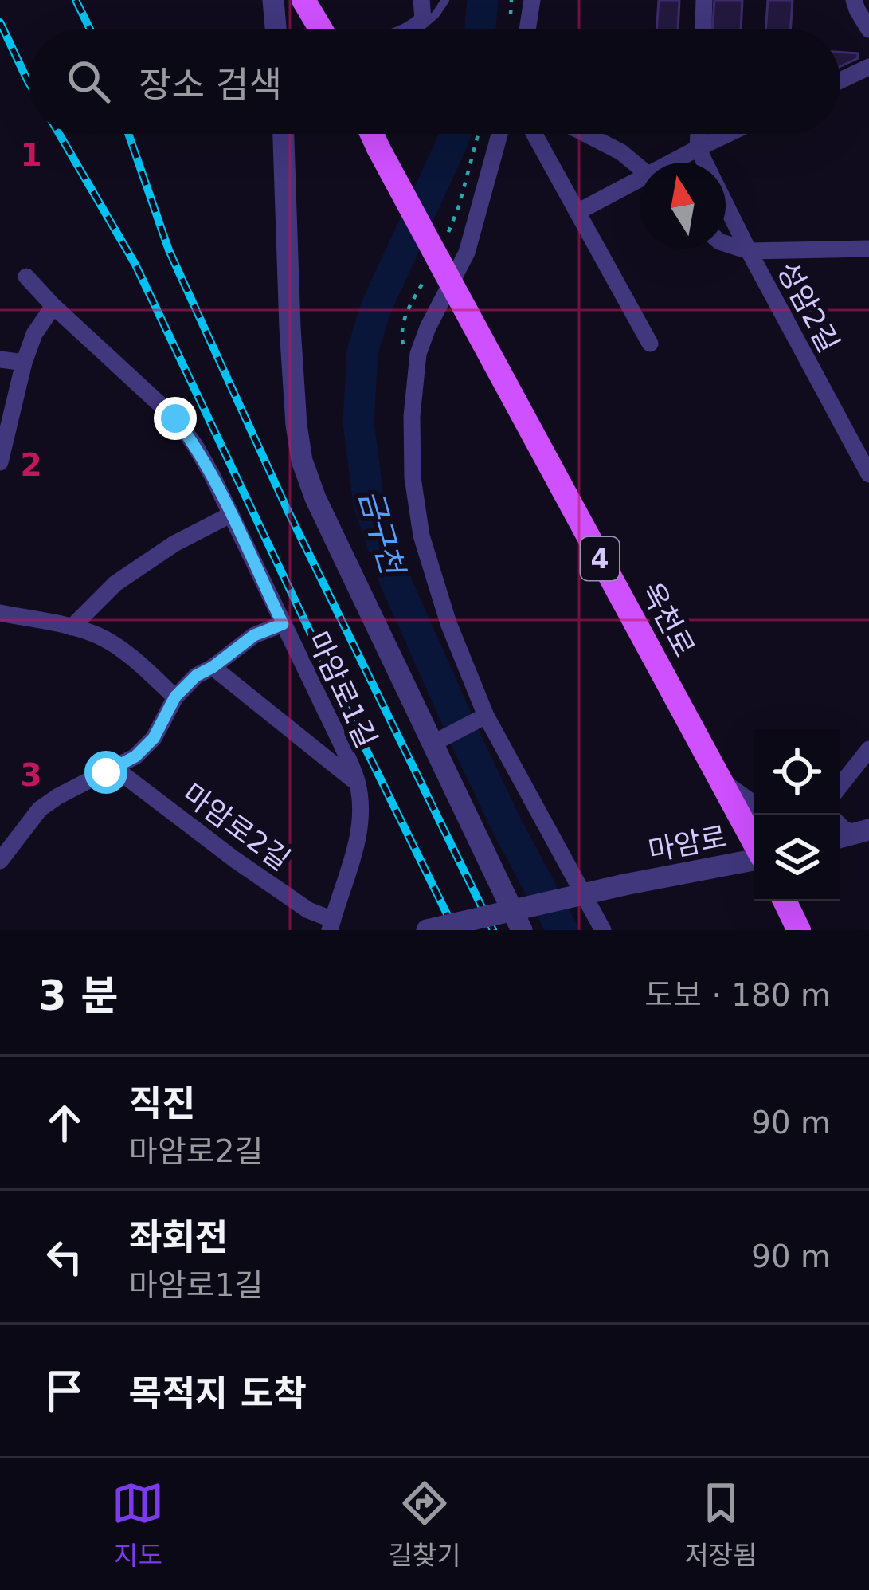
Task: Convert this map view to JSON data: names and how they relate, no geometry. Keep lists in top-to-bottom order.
{
  "streets": {
    "main road": ["4", "옥천로"],
    "street": [
      "성암2길",
      "마암로1길",
      "마암로2길",
      "마암로"
    ]
  },
  "crossings": [
    ["마암로1길", "마암로2길"]
  ],
  "water": ["금구천"],
  "north": "top",
  "page": {
    "search": "장소 검색",
    "heading": ["3 분", "도보 · 180 m"],
    "list": [
      ["직진", "마암로2길", "90 m"],
      ["좌회전", "마암로1길", "90 m"],
      "목적지 도착"
    ],
    "nav": ["지도", "길찾기", "저장됨"]
  },
  "grid": {
    "rows": ["1", "2", "3"]
  }
}
